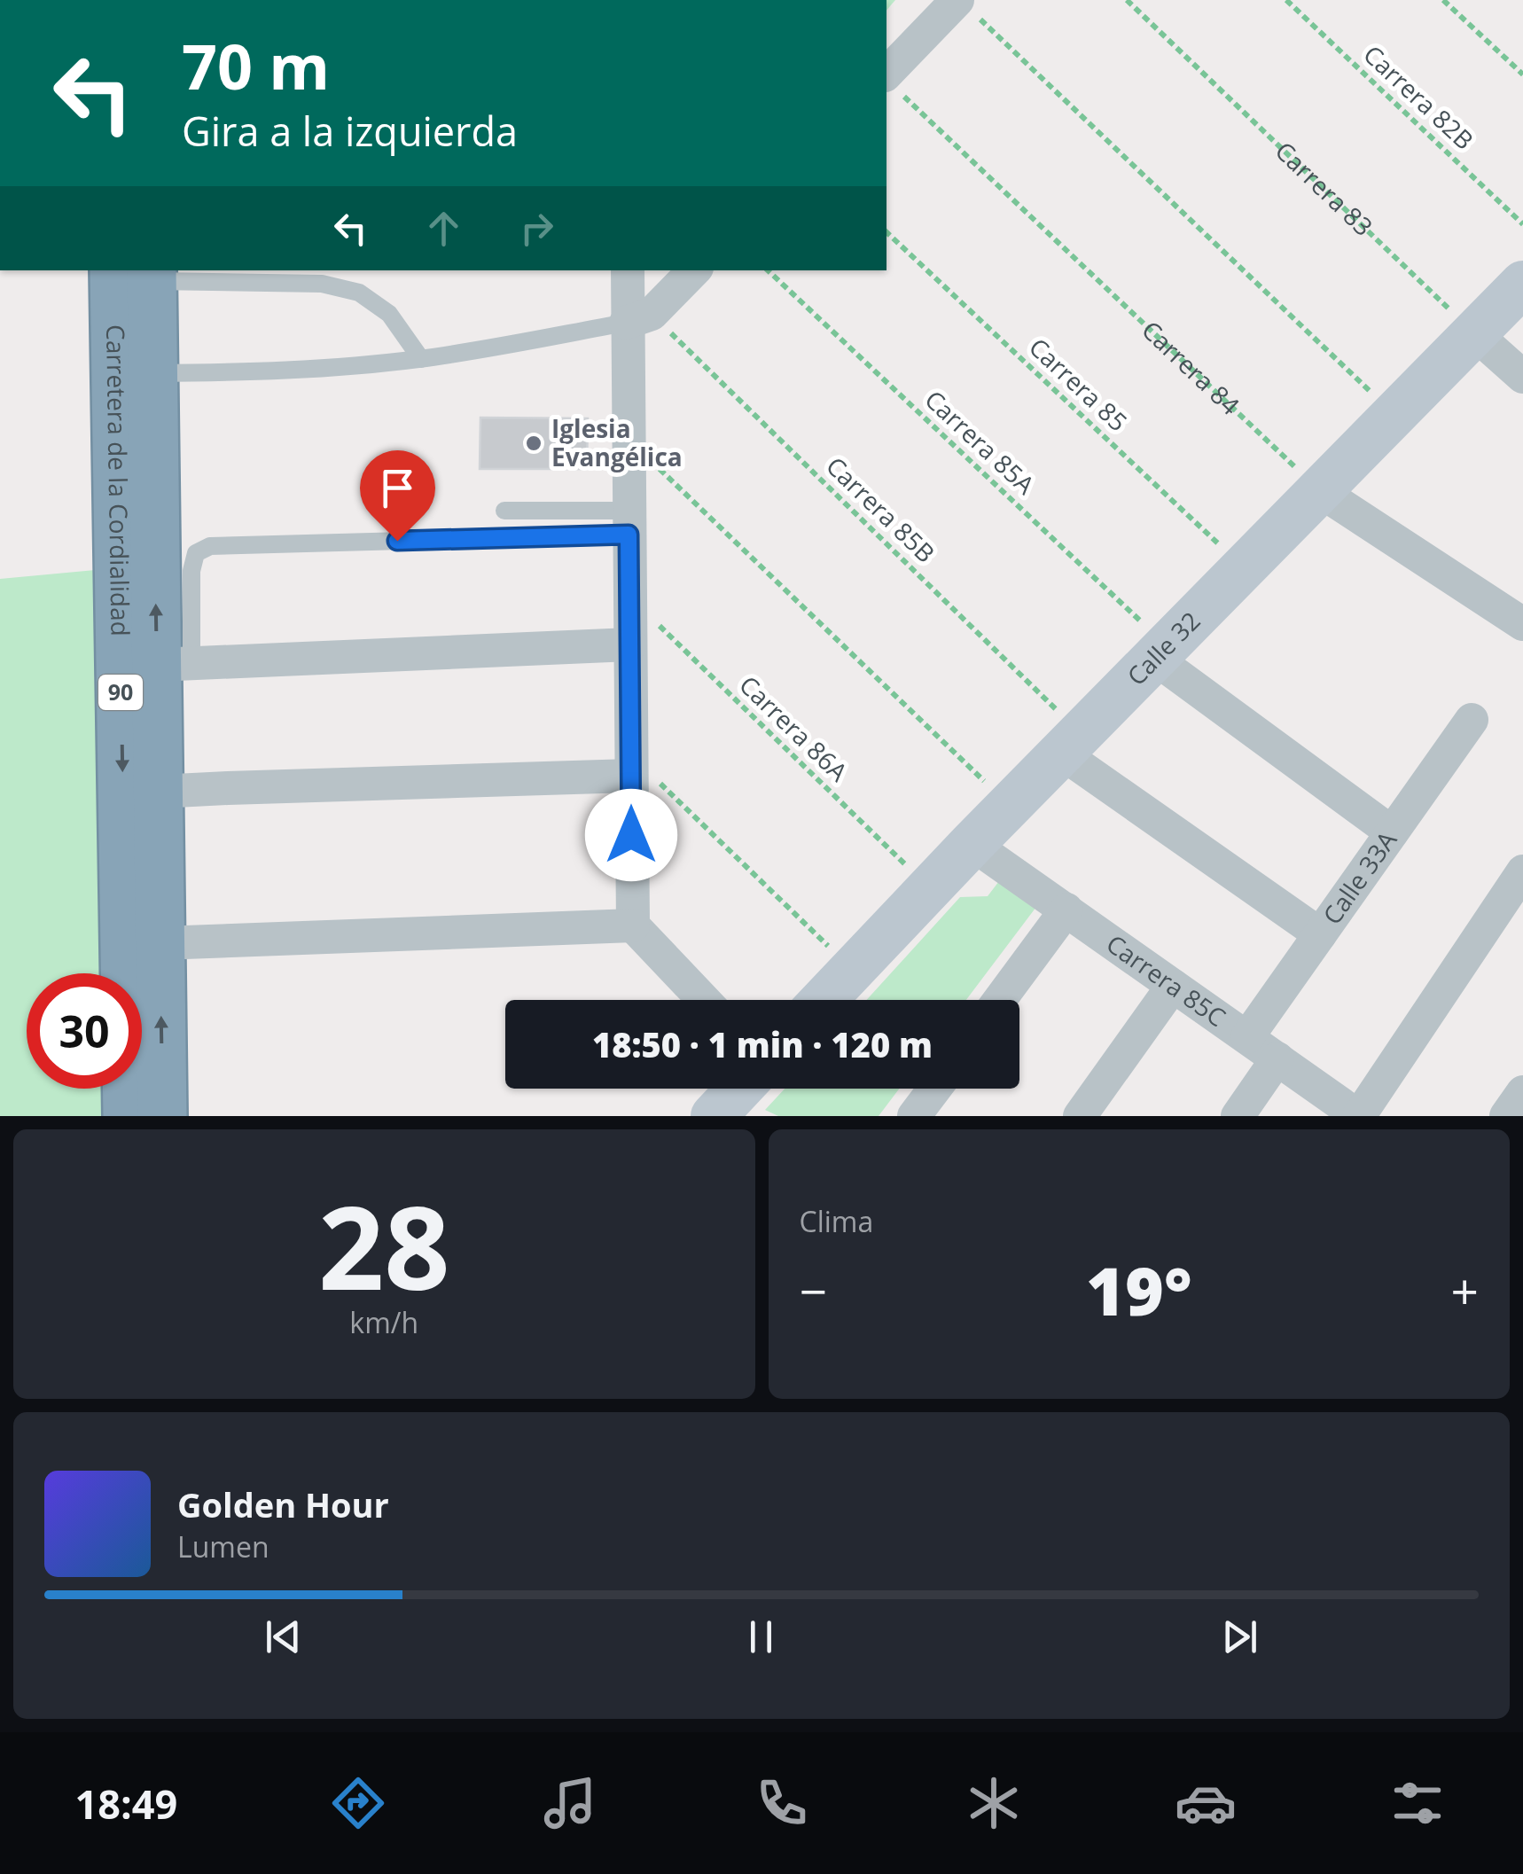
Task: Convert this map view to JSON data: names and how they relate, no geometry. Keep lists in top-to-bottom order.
{
  "streets": {
    "highway": ["Carretera de la Cordialidad", "90"],
    "street": ["Calle 32", "Calle 33A", "Carrera 85C"],
    "path": [
      "Carrera 82B",
      "Carrera 83",
      "Carrera 84",
      "Carrera 85",
      "Carrera 85A",
      "Carrera 85B",
      "Carrera 86A"
    ]
  },
  "crossings": [
    ["Carrera 83", "Calle 32"],
    ["Carrera 84", "Calle 32"],
    ["Carrera 85", "Calle 32"],
    ["Carrera 85A", "Calle 32"],
    ["Carrera 85B", "Calle 32"],
    ["Calle 32", "Carrera 86A"],
    ["Calle 32", "Carrera 85C"],
    ["Calle 33A", "Carrera 85C"]
  ],
  "places": ["Iglesia Evangélica"],
  "page": {
    "turn": ["70 m", "Gira a la izquierda"],
    "limit": "30",
    "trip": "18:50 · 1 min · 120 m",
    "tile": [
      ["28", "km/h"],
      "Clima"
    ],
    "heat": ["−", "19°", "+"],
    "song": ["Golden Hour", "Lumen"],
    "tabs": "18:49"
  }
}
